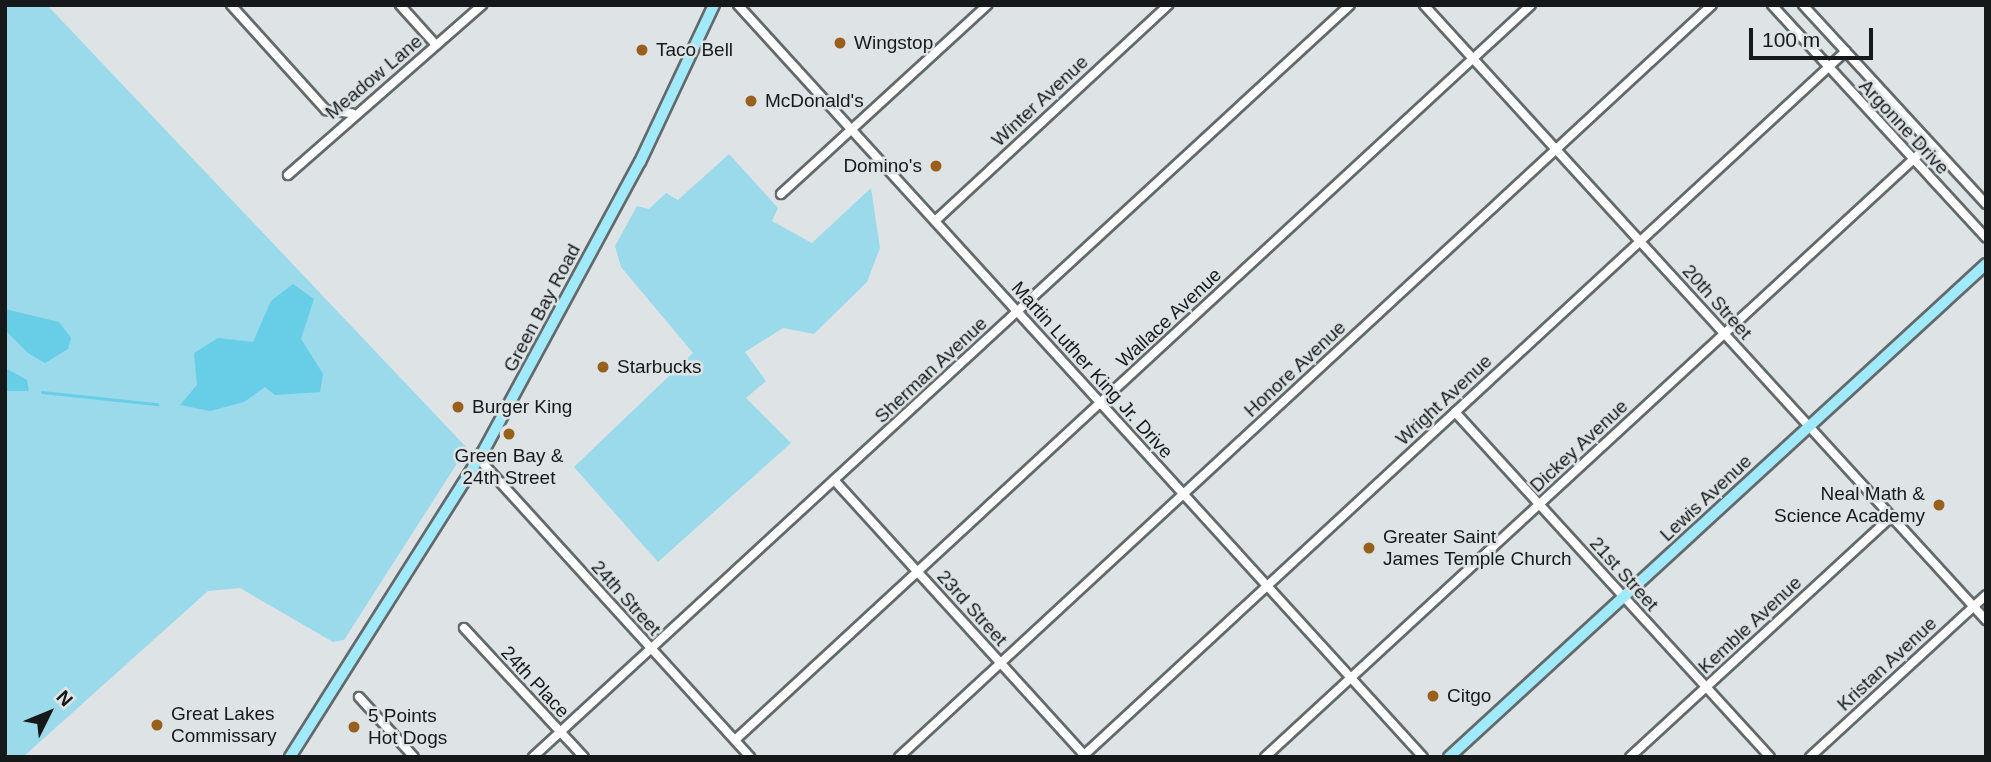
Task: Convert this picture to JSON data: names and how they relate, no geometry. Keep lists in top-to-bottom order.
{
  "streets": {
    "main road": ["Green Bay Road", "Lewis Avenue"],
    "street": [
      "Meadow Lane",
      "Winter Avenue",
      "Argonne Drive",
      "20th Street",
      "Wallace Avenue",
      "Honore Avenue",
      "Sherman Avenue",
      "Martin Luther King Jr. Drive",
      "Wright Avenue",
      "Dickey Avenue",
      "21st Street",
      "24th Street",
      "23rd Street",
      "Kemble Avenue",
      "Kristan Avenue",
      "24th Place"
    ]
  },
  "crossings": [
    ["Winter Avenue", "Martin Luther King Jr. Drive"],
    ["Argonne Drive", "Wright Avenue"],
    ["Argonne Drive", "Dickey Avenue"],
    ["20th Street", "Wallace Avenue"],
    ["20th Street", "Honore Avenue"],
    ["20th Street", "Wright Avenue"],
    ["20th Street", "Dickey Avenue"],
    ["20th Street", "Lewis Avenue"],
    ["20th Street", "Kemble Avenue"],
    ["20th Street", "Kristan Avenue"],
    ["Green Bay Road", "24th Street"],
    ["Wallace Avenue", "Martin Luther King Jr. Drive"],
    ["Wallace Avenue", "24th Street"],
    ["Wallace Avenue", "23rd Street"],
    ["Honore Avenue", "Martin Luther King Jr. Drive"],
    ["Honore Avenue", "23rd Street"],
    ["Sherman Avenue", "Martin Luther King Jr. Drive"],
    ["Sherman Avenue", "24th Street"],
    ["Sherman Avenue", "23rd Street"],
    ["Sherman Avenue", "24th Place"],
    ["Martin Luther King Jr. Drive", "Wright Avenue"],
    ["Martin Luther King Jr. Drive", "Dickey Avenue"],
    ["Wright Avenue", "21st Street"],
    ["Wright Avenue", "23rd Street"],
    ["Dickey Avenue", "21st Street"],
    ["Lewis Avenue", "21st Street"],
    ["21st Street", "Kemble Avenue"]
  ],
  "places": [
    "Wingstop",
    "Taco Bell",
    "McDonald's",
    "Domino's",
    "Starbucks",
    "Burger King",
    "Green Bay & 24th Street",
    "Neal Math & Science Academy",
    "Greater Saint James Temple Church",
    "Citgo",
    "Great Lakes Commissary",
    "5 Points Hot Dogs"
  ],
  "scale_bar": "100 m",
  "north": "top right"
}
